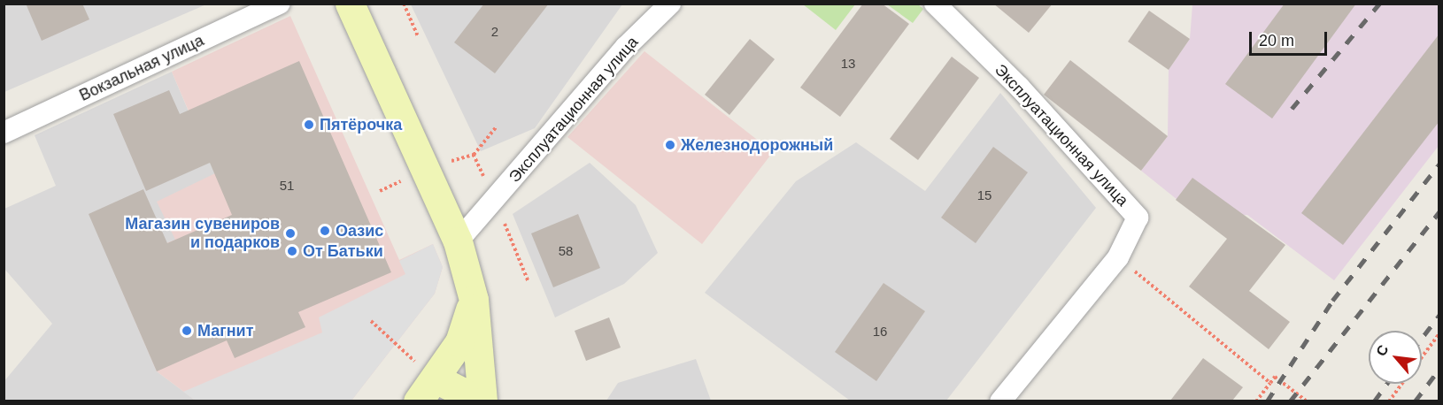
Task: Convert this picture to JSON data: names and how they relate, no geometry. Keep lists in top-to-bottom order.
{
  "streets": {
    "street": ["Вокзальная улица", "Эксплуатационная улица"]
  },
  "places": [
    "Пятёрочка",
    "Железнодорожный",
    "Оазис",
    "Магазин сувениров и подарков",
    "От Батьки",
    "Магнит"
  ],
  "house_numbers": [
    "2",
    "13",
    "51",
    "15",
    "58",
    "16"
  ],
  "scale_bar": "20 m",
  "north": "top left"
}
